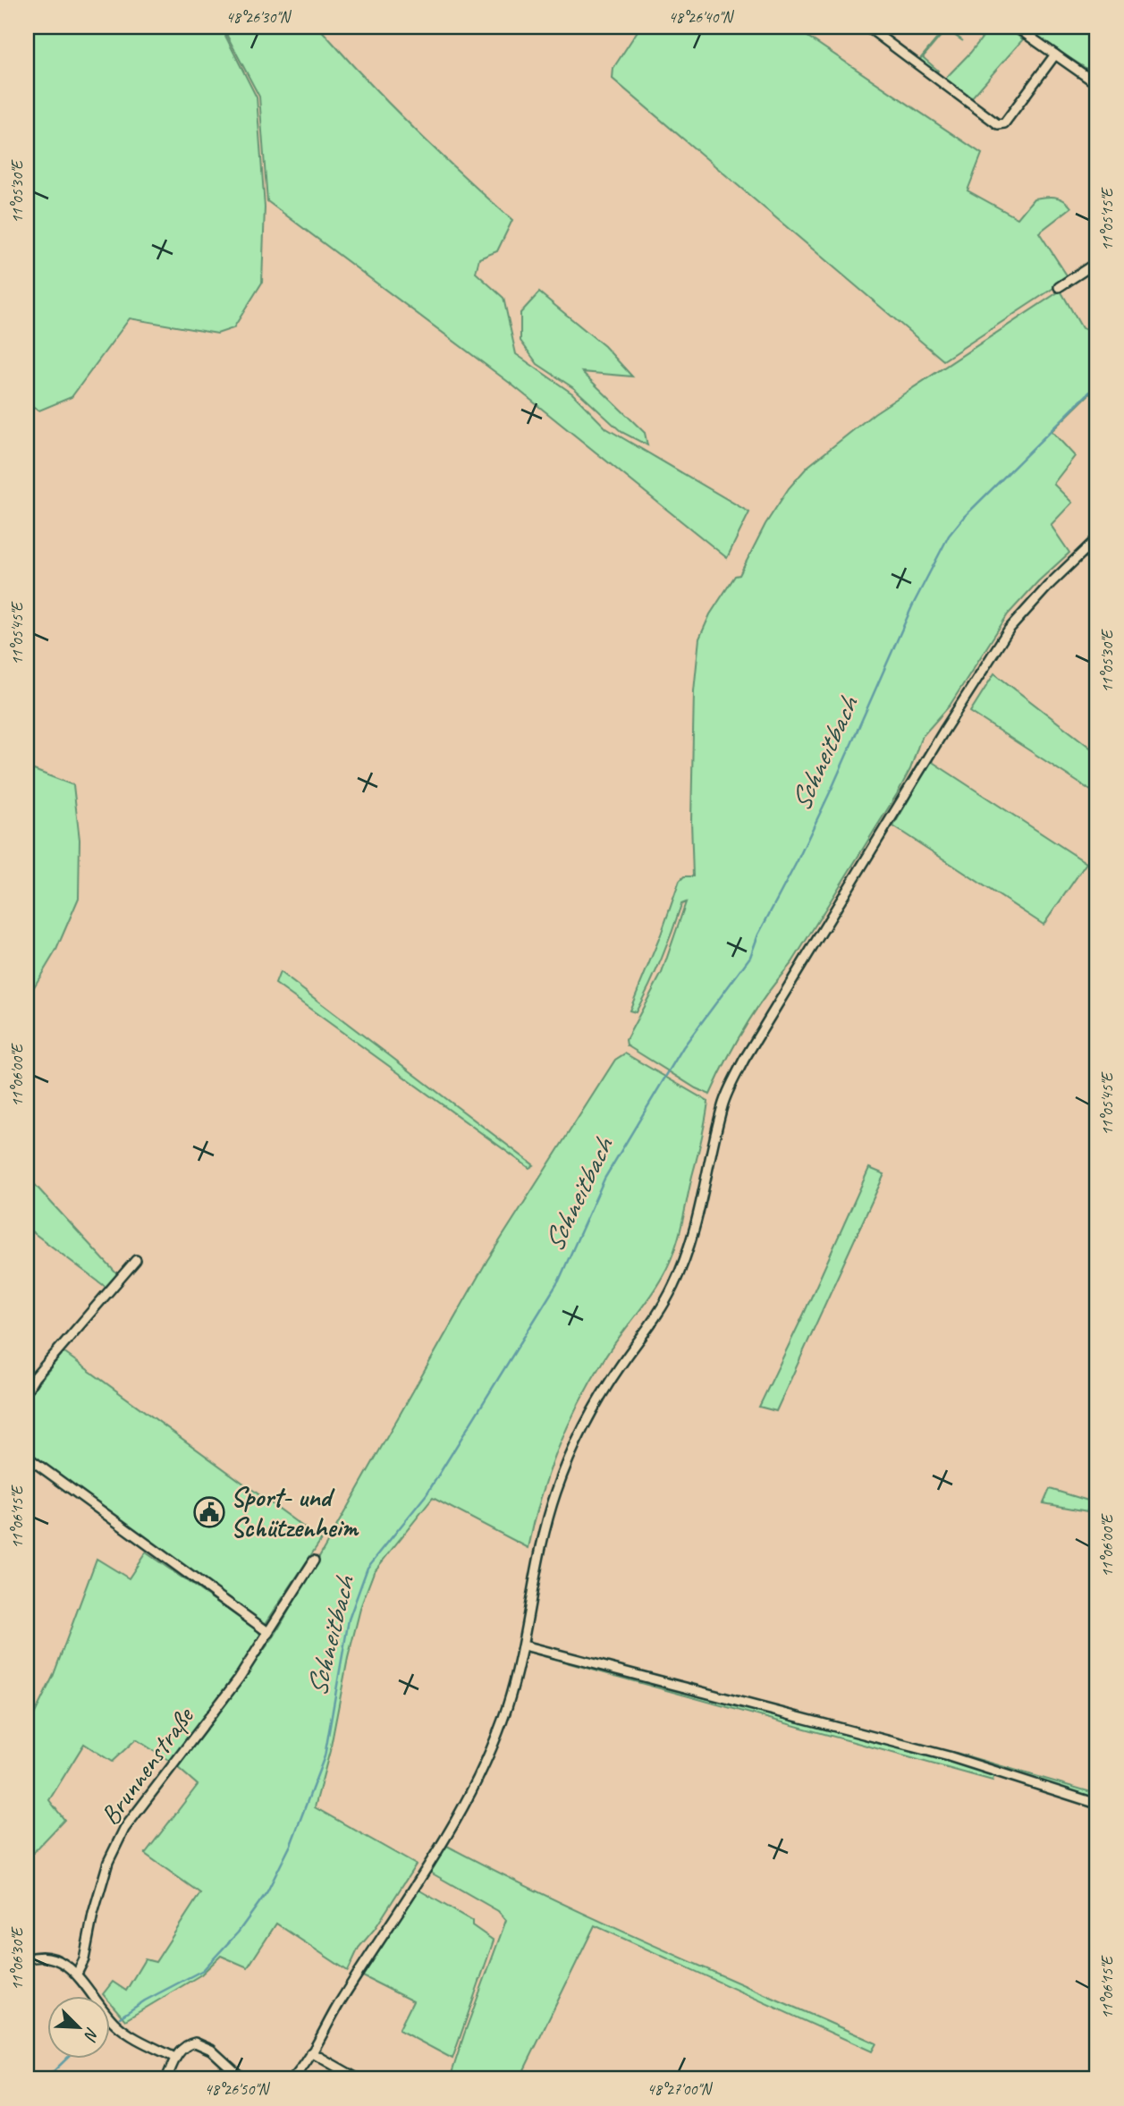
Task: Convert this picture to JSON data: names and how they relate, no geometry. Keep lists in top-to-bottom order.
{
  "streets": {
    "street": ["Brunnenstraße"]
  },
  "water": ["Schneitbach"],
  "places": {
    "public building": ["Sport- und Schützenheim"]
  },
  "north": "bottom right",
  "coordinates": [
    "48°26'30\"N",
    "48°26'40\"N",
    "11°05'30\"E",
    "11°05'15\"E",
    "11°05'45\"E",
    "11°06'00\"E",
    "11°06'15\"E",
    "11°06'30\"E",
    "48°26'50\"N",
    "48°27'00\"N"
  ]
}
